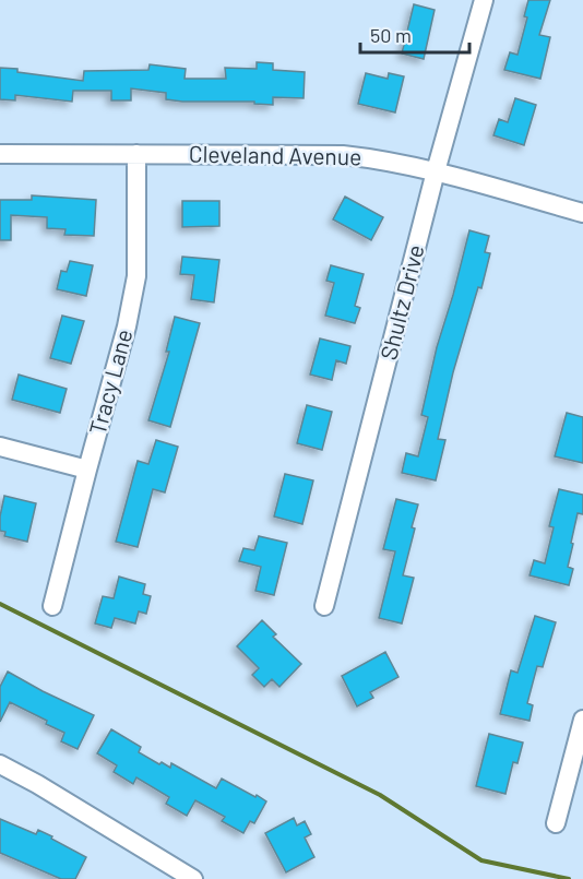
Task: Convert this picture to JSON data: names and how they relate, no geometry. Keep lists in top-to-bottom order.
{
  "streets": {
    "street": ["Cleveland Avenue", "Shultz Drive", "Tracy Lane"]
  },
  "crossings": [
    ["Cleveland Avenue", "Shultz Drive"],
    ["Cleveland Avenue", "Tracy Lane"]
  ],
  "scale_bar": "50 m"
}
